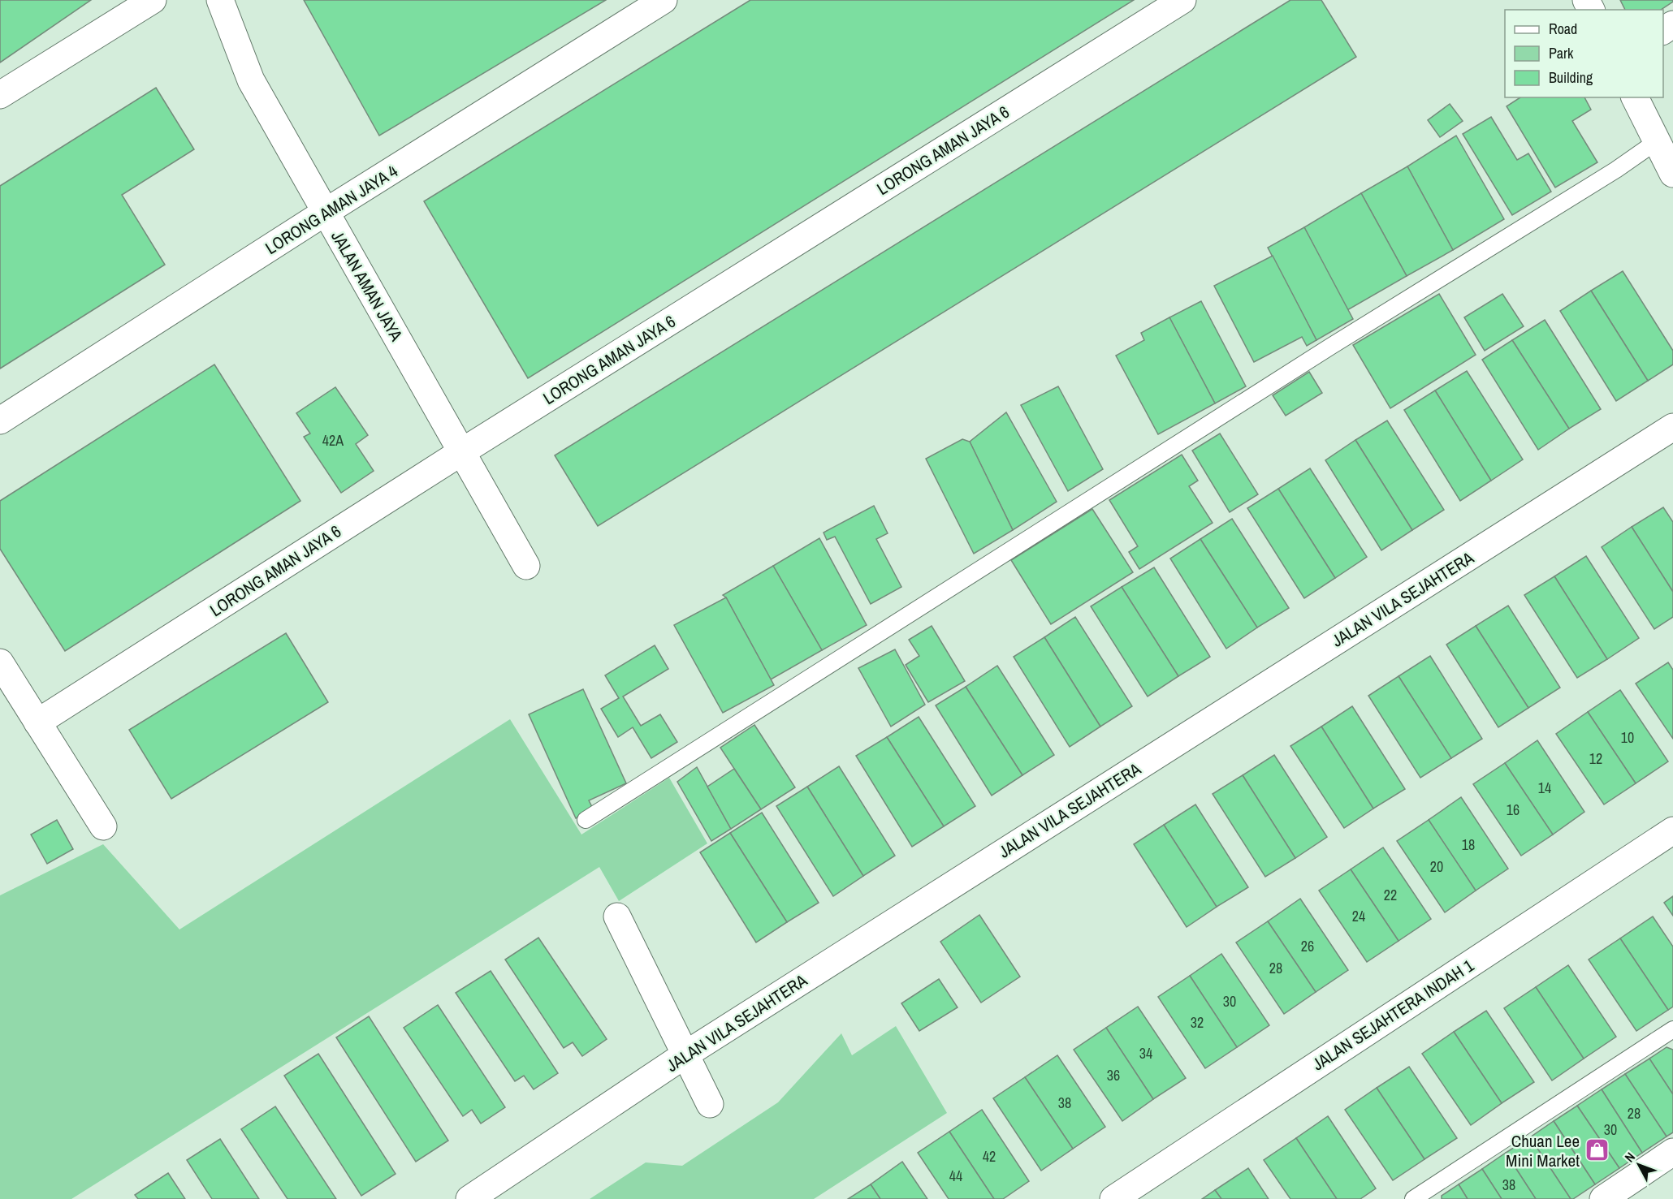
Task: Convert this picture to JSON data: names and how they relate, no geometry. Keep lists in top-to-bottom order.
{
  "streets": {
    "street": [
      "LORONG AMAN JAYA 6",
      "LORONG AMAN JAYA 4",
      "JALAN AMAN JAYA",
      "JALAN VILA SEJAHTERA",
      "JALAN SEJAHTERA INDAH 1"
    ]
  },
  "crossings": [
    ["LORONG AMAN JAYA 6", "JALAN AMAN JAYA"],
    ["LORONG AMAN JAYA 4", "JALAN AMAN JAYA"]
  ],
  "places": {
    "shop": ["Chuan Lee Mini Market"]
  },
  "house_numbers": [
    "42A",
    "10",
    "12",
    "14",
    "16",
    "18",
    "20",
    "22",
    "24",
    "26",
    "28",
    "30",
    "32",
    "34",
    "36",
    "38",
    "28",
    "30",
    "42",
    "44",
    "38"
  ],
  "legend": ["Road", "Park", "Building"],
  "north": "top left"
}
